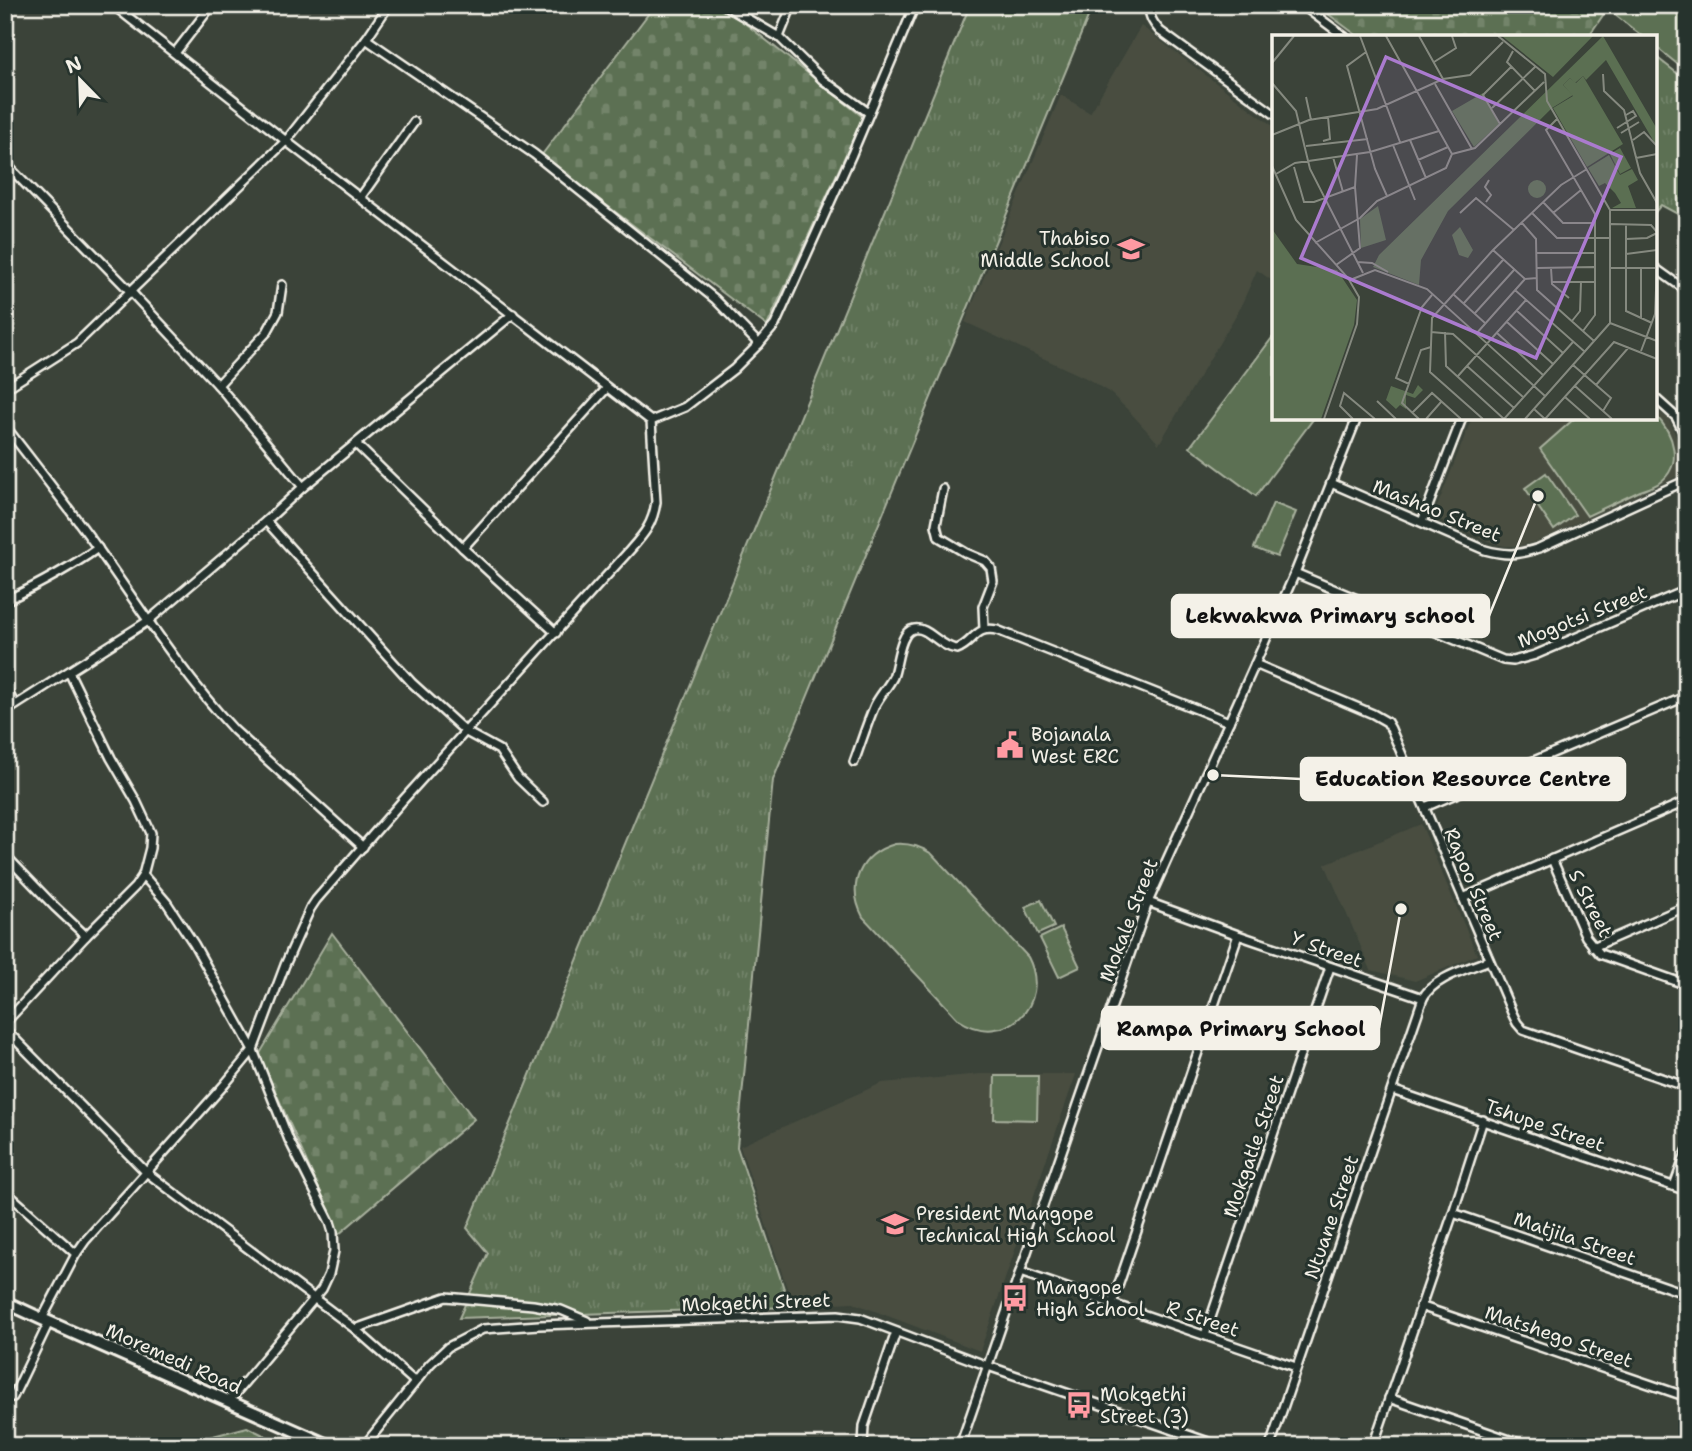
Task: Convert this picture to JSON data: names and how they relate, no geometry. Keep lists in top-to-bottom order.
{
  "streets": {
    "street": [
      "Mashao Street",
      "Mogotsi Street",
      "Rapoo Street",
      "S Street",
      "Mokale Street",
      "Y Street",
      "Tshupe Street",
      "Mokgatle Street",
      "Ntuane Street",
      "Matjila Street",
      "Mokgethi Street",
      "R Street",
      "Matshego Street",
      "Moremedi Road"
    ]
  },
  "crossings": [
    ["Mashao Street", "Mokale Street"],
    ["Mogotsi Street", "Mokale Street"],
    ["Rapoo Street", "Mokale Street"],
    ["Mokale Street", "Y Street"],
    ["Mokale Street", "Mokgethi Street"],
    ["Mokale Street", "R Street"],
    ["Y Street", "Mokgatle Street"],
    ["Y Street", "Ntuane Street"],
    ["Tshupe Street", "Ntuane Street"],
    ["Mokgatle Street", "R Street"],
    ["Ntuane Street", "R Street"]
  ],
  "places": {
    "school or university": ["Thabiso Middle School", "President Mangope Technical High School"],
    "other": ["Lekwakwa Primary school", "Education Resource Centre", "Rampa Primary School"],
    "public building": ["Bojanala West ERC"],
    "bus stop": ["Mangope High School", "Mokgethi Street (3)"]
  },
  "north": "top left"
}
